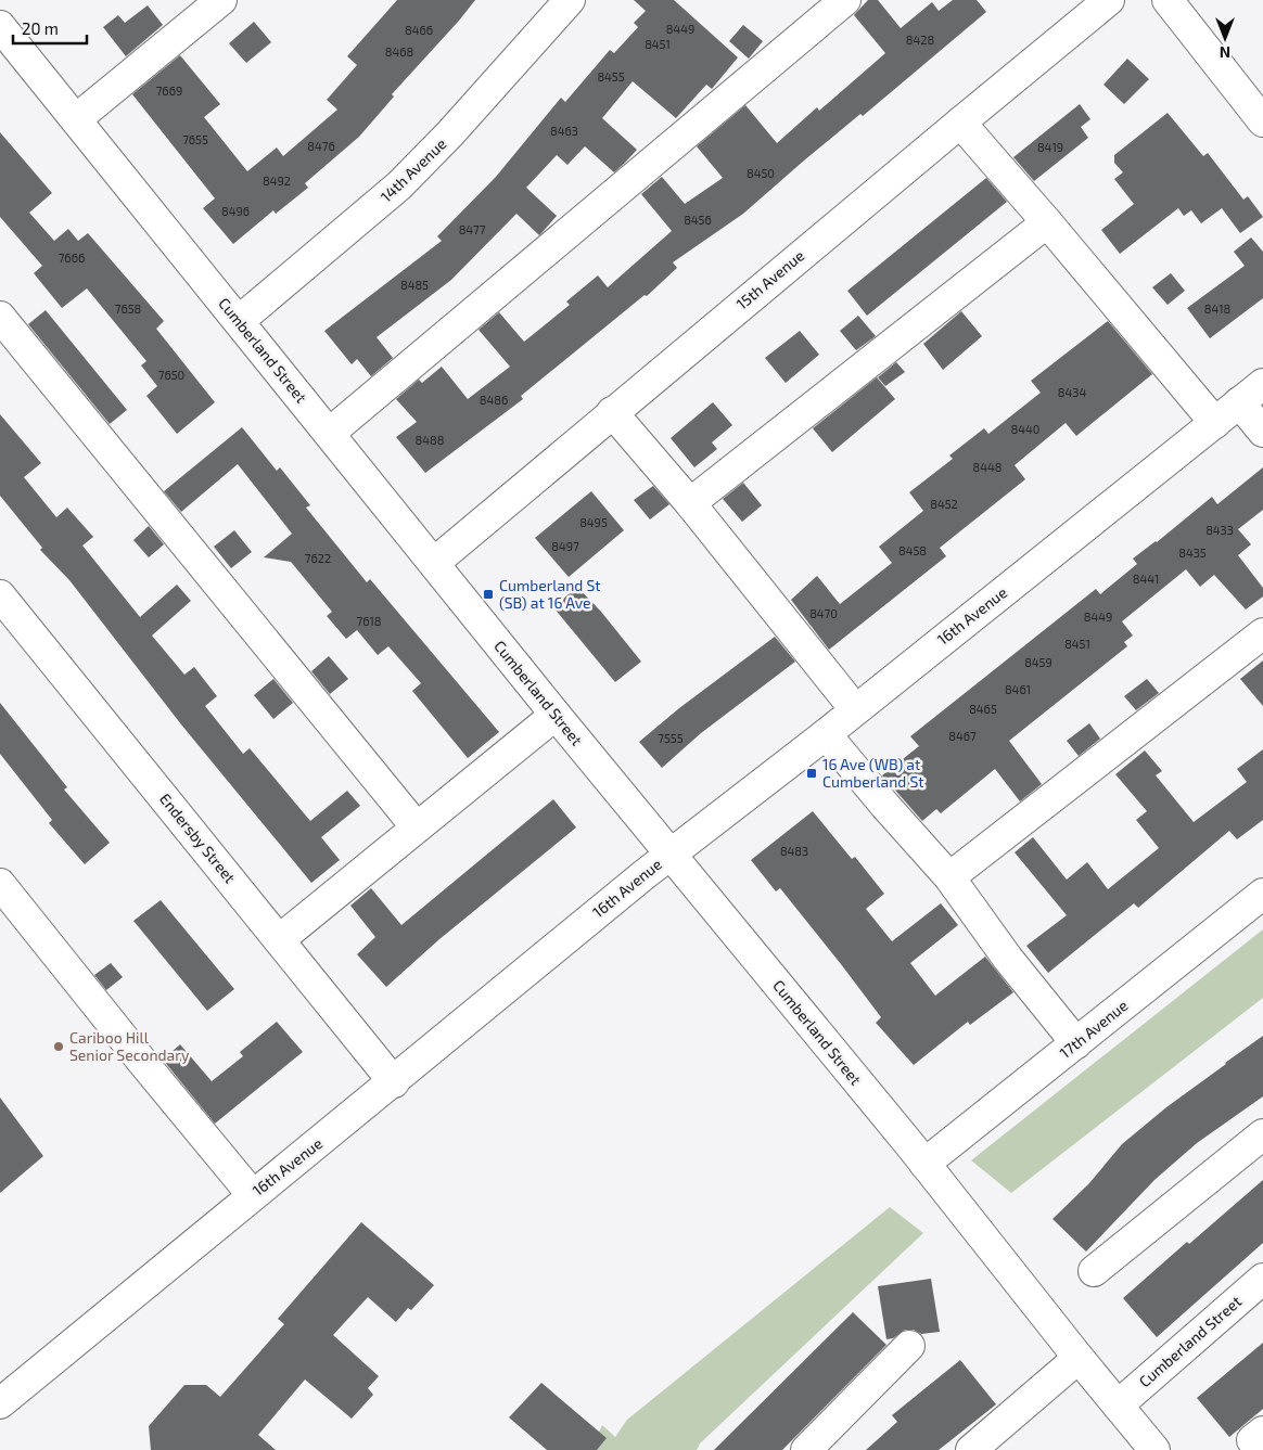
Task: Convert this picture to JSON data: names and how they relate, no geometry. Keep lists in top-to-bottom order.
{
  "streets": {
    "street": [
      "14th Avenue",
      "15th Avenue",
      "Cumberland Street",
      "16th Avenue",
      "Endersby Street",
      "17th Avenue"
    ]
  },
  "crossings": [
    ["14th Avenue", "Cumberland Street"],
    ["15th Avenue", "Cumberland Street"],
    ["Cumberland Street", "16th Avenue"],
    ["Cumberland Street", "17th Avenue"],
    ["16th Avenue", "Endersby Street"]
  ],
  "places": {
    "transit": ["Cumberland St (SB) at 16 Ave", "16 Ave (WB) at Cumberland St"],
    "other": ["Cariboo Hill Senior Secondary"]
  },
  "house_numbers": [
    "8449",
    "8466",
    "8428",
    "8451",
    "8468",
    "8455",
    "7669",
    "8463",
    "7655",
    "8476",
    "8419",
    "8450",
    "8492",
    "8496",
    "8456",
    "8477",
    "7666",
    "8485",
    "7658",
    "8418",
    "7650",
    "8434",
    "8486",
    "8440",
    "8488",
    "8448",
    "8452",
    "8495",
    "8433",
    "8497",
    "8458",
    "8435",
    "7622",
    "8441",
    "8470",
    "8449",
    "7618",
    "8451",
    "8459",
    "8461",
    "8465",
    "8467",
    "7555",
    "8483"
  ],
  "scale_bar": "20 m",
  "north": "bottom"
}
